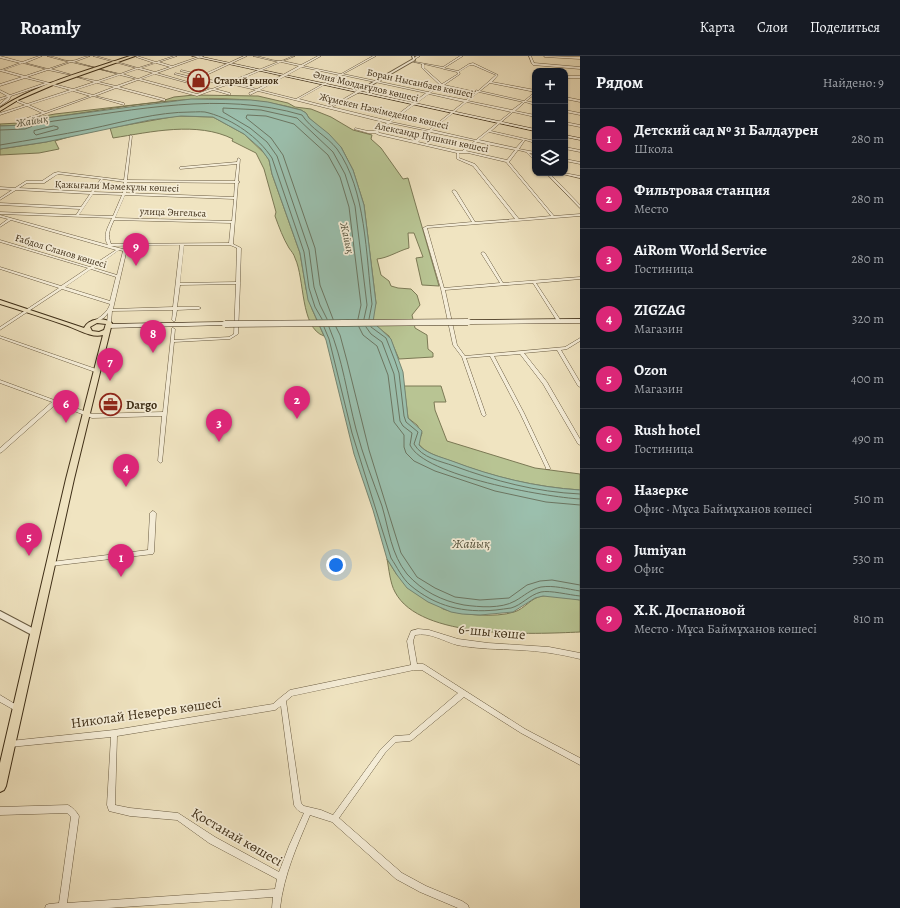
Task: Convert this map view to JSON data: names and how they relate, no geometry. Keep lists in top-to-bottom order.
{
  "streets": {
    "main road": ["Әлия Молдағұлов көшесі"],
    "street": [
      "Боран Нысанбаев көшесі",
      "Жұмекен Нәжімеденов көшесі",
      "Александр Пушкин көшесі",
      "Қажығали Мәмекұлы көшесі",
      "улица Энгельса",
      "Ғабдол Сланов көшесі",
      "6-шы көше",
      "Николай Неверев көшесі",
      "Қостанай көшесі"
    ]
  },
  "crossings": [
    ["6-шы көше", "Николай Неверев көшесі"],
    ["Николай Неверев көшесі", "Қостанай көшесі"]
  ],
  "water": ["Жайық"],
  "places": {
    "shop": ["Старый рынок"],
    "office": ["Dargo"]
  },
  "page": {
    "header": "Roamly",
    "nav": ["Карта", "Слои", "Поделиться"],
    "heading": ["Рядом", "Найдено: 9"],
    "map_buttons": ["+", "−"],
    "list": [
      {
        "mark": "1",
        "name": "Детский сад № 31 Балдаурен",
        "note": "Школа",
        "value": "280 m"
      },
      {
        "mark": "2",
        "name": "Фильтровая станция",
        "note": "Место",
        "value": "280 m"
      },
      {
        "mark": "3",
        "name": "AiRom World Service",
        "note": "Гостиница",
        "value": "280 m"
      },
      {
        "mark": "4",
        "name": "ZIGZAG",
        "note": "Магазин",
        "value": "320 m"
      },
      {
        "mark": "5",
        "name": "Ozon",
        "note": "Магазин",
        "value": "400 m"
      },
      {
        "mark": "6",
        "name": "Rush hotel",
        "note": "Гостиница",
        "value": "490 m"
      },
      {
        "mark": "7",
        "name": "Назерке",
        "note": "Офис · Мұса Баймұханов көшесі",
        "value": "510 m"
      },
      {
        "mark": "8",
        "name": "Jumiyan",
        "note": "Офис",
        "value": "530 m"
      },
      {
        "mark": "9",
        "name": "Х.К. Доспановой",
        "note": "Место · Мұса Баймұханов көшесі",
        "value": "810 m"
      }
    ],
    "pins": [
      "9",
      "8",
      "7",
      "2",
      "6",
      "3",
      "4",
      "5",
      "1"
    ]
  }
}
